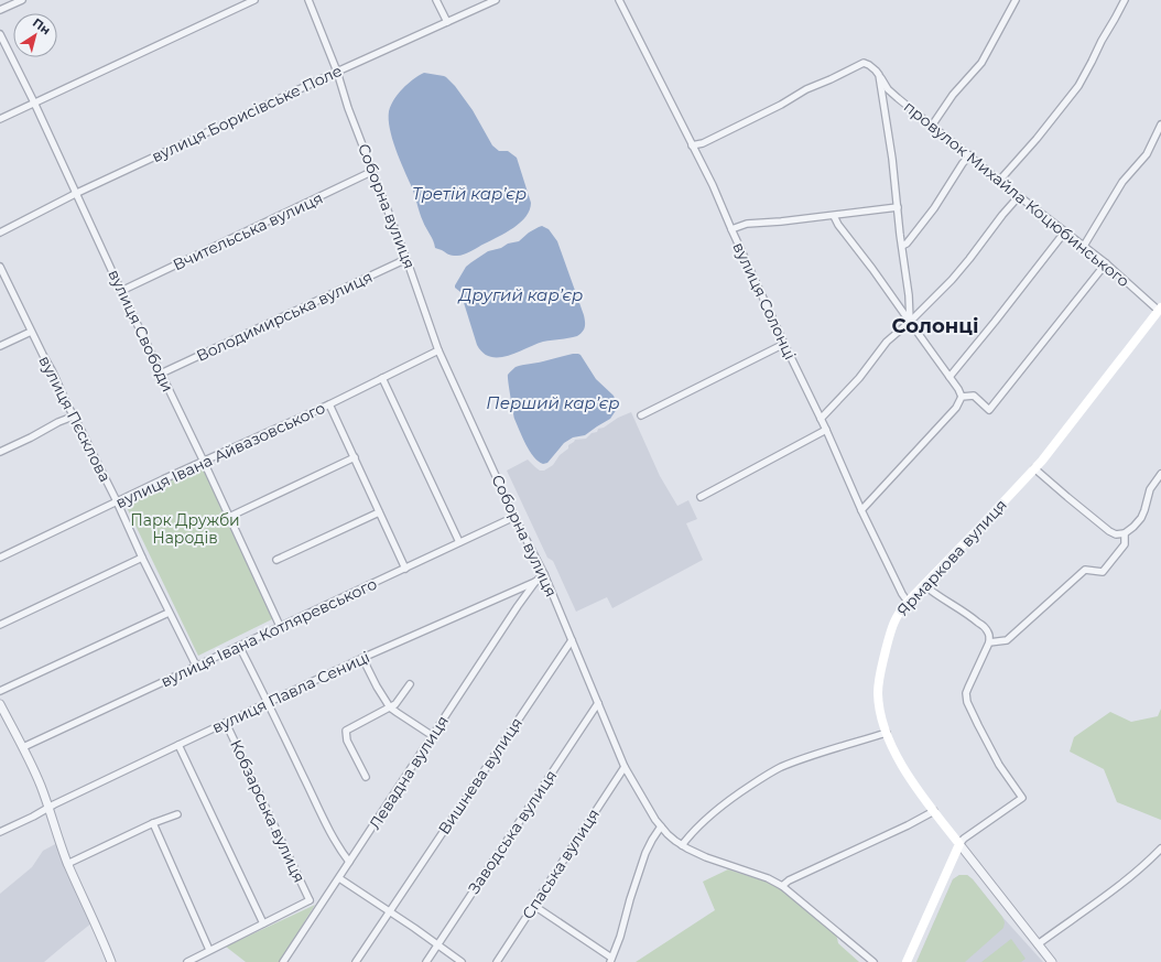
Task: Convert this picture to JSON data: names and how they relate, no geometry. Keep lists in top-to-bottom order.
{
  "streets": {
    "main road": ["Ярмаркова вулиця"],
    "street": [
      "вулиця Борисівське Поле",
      "провулок Михайла Коцюбинського",
      "Соборна вулиця",
      "Вчительська вулиця",
      "вулиця Солонці",
      "Володимирська вулиця",
      "вулиця Свободи",
      "вулиця Пєсклова",
      "вулиця Івана Айвазовського",
      "вулиця Івана Котляревського",
      "вулиця Павла Сениці",
      "Левадна вулиця",
      "Вишнева вулиця",
      "Кобзарська вулиця",
      "Заводська вулиця",
      "Спаська вулиця"
    ]
  },
  "crossings": [
    ["вулиця Борисівське Поле", "Соборна вулиця"],
    ["вулиця Борисівське Поле", "вулиця Свободи"],
    ["провулок Михайла Коцюбинського", "Ярмаркова вулиця"],
    ["Соборна вулиця", "Вчительська вулиця"],
    ["Соборна вулиця", "Володимирська вулиця"],
    ["Соборна вулиця", "вулиця Івана Айвазовського"],
    ["Соборна вулиця", "вулиця Івана Котляревського"],
    ["Соборна вулиця", "Вишнева вулиця"],
    ["Соборна вулиця", "Заводська вулиця"],
    ["Соборна вулиця", "Спаська вулиця"],
    ["Вчительська вулиця", "вулиця Свободи"],
    ["вулиця Солонці", "Ярмаркова вулиця"],
    ["Володимирська вулиця", "вулиця Свободи"],
    ["вулиця Свободи", "вулиця Івана Айвазовського"],
    ["вулиця Свободи", "вулиця Івана Котляревського"],
    ["вулиця Пєсклова", "вулиця Івана Айвазовського"],
    ["вулиця Пєсклова", "вулиця Івана Котляревського"],
    ["вулиця Павла Сениці", "Левадна вулиця"],
    ["вулиця Павла Сениці", "Кобзарська вулиця"]
  ],
  "districts": ["Солонці"],
  "water": ["Третій кар’єр", "Другий кар’єр", "Перший кар’єр"],
  "parks": ["Парк Дружби Народів"],
  "north": "top right"
}
